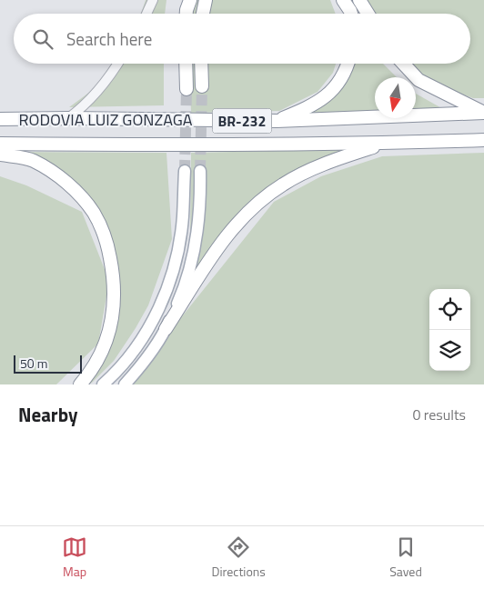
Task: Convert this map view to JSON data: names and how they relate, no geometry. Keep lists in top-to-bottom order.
{
  "streets": {
    "highway": ["RODOVIA LUIZ GONZAGA", "BR-232"]
  },
  "scale_bar": "50 m",
  "north": "bottom",
  "page": {
    "search": "Search here",
    "scale": "50 m",
    "heading": ["Nearby", "0 results"],
    "nav": ["Map", "Directions", "Saved"]
  }
}
